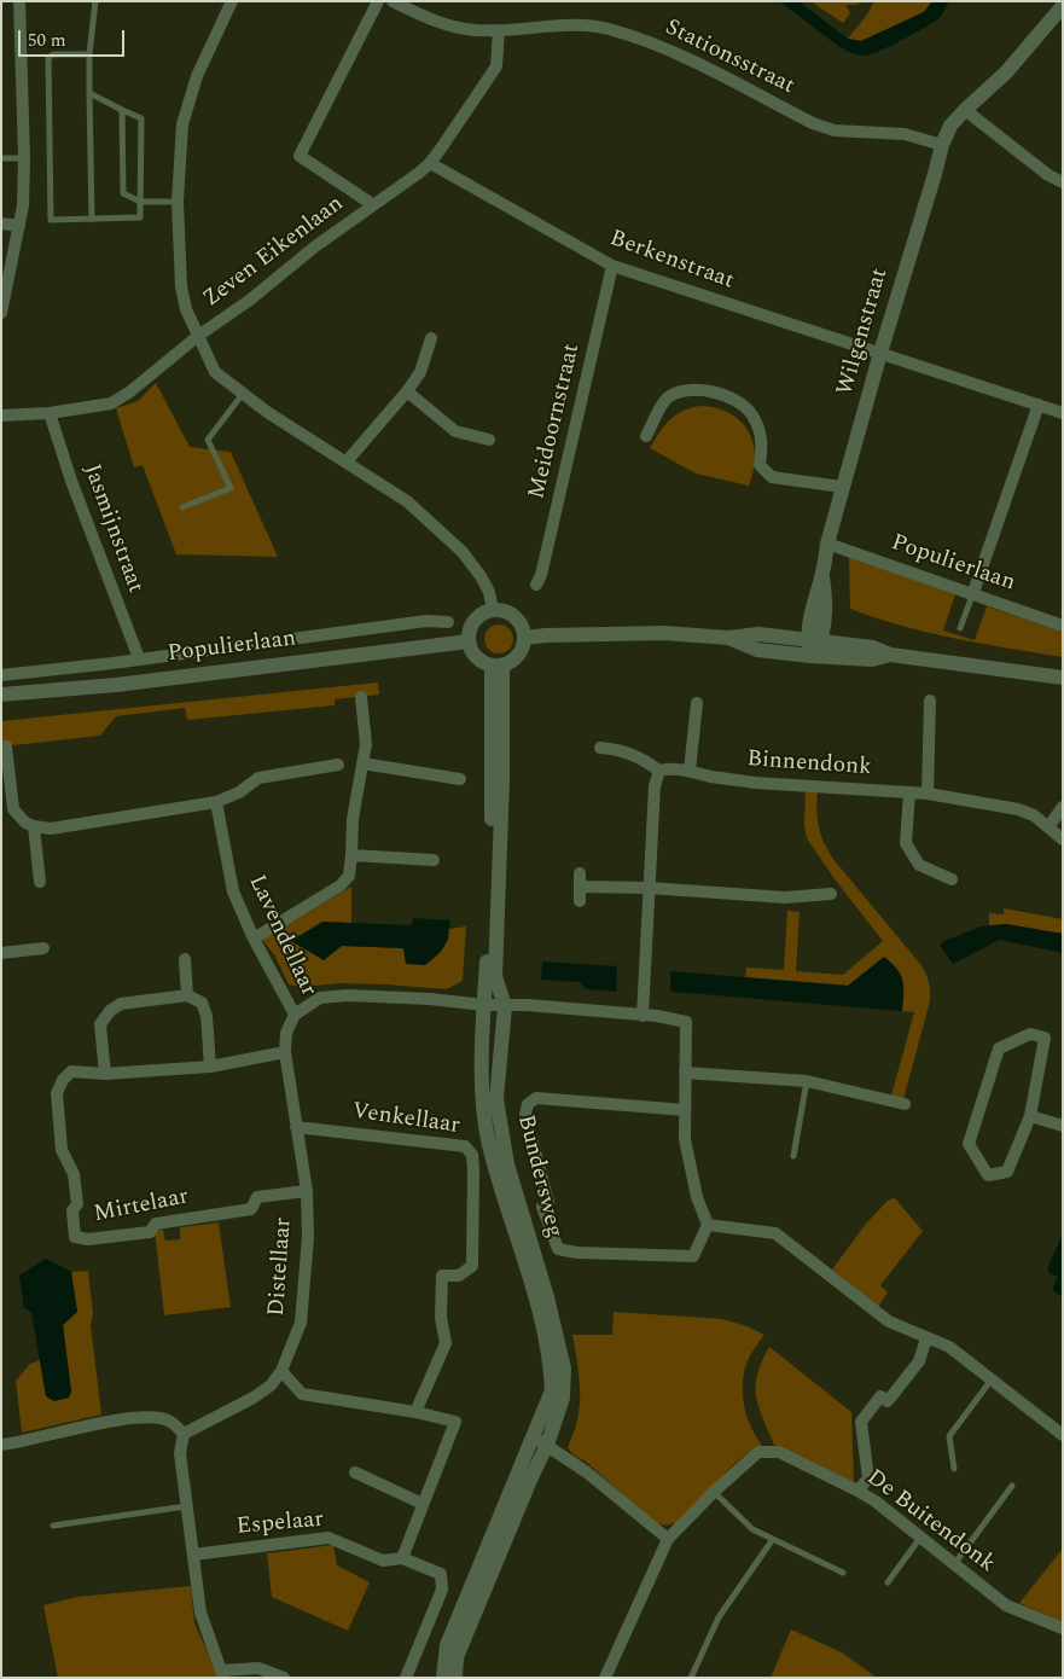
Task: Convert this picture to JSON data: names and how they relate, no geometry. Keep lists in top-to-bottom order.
{
  "streets": {
    "street": [
      "Stationsstraat",
      "Zeven Eikenlaan",
      "Berkenstraat",
      "Wilgenstraat",
      "Meidoornstraat",
      "Jasmijnstraat",
      "Populierlaan",
      "Binnendonk",
      "Lavendellaar",
      "Venkellaar",
      "Bundersweg",
      "Mirtelaar",
      "Distellaar",
      "De Buitendonk",
      "Espelaar"
    ]
  },
  "crossings": [
    ["Stationsstraat", "Zeven Eikenlaan"],
    ["Stationsstraat", "Wilgenstraat"],
    ["Zeven Eikenlaan", "Berkenstraat"],
    ["Zeven Eikenlaan", "Jasmijnstraat"],
    ["Berkenstraat", "Wilgenstraat"],
    ["Berkenstraat", "Meidoornstraat"],
    ["Wilgenstraat", "Populierlaan"],
    ["Jasmijnstraat", "Populierlaan"],
    ["Populierlaan", "Bundersweg"],
    ["Lavendellaar", "Distellaar"],
    ["Venkellaar", "Distellaar"],
    ["Mirtelaar", "Distellaar"]
  ],
  "scale_bar": "50 m"
}
